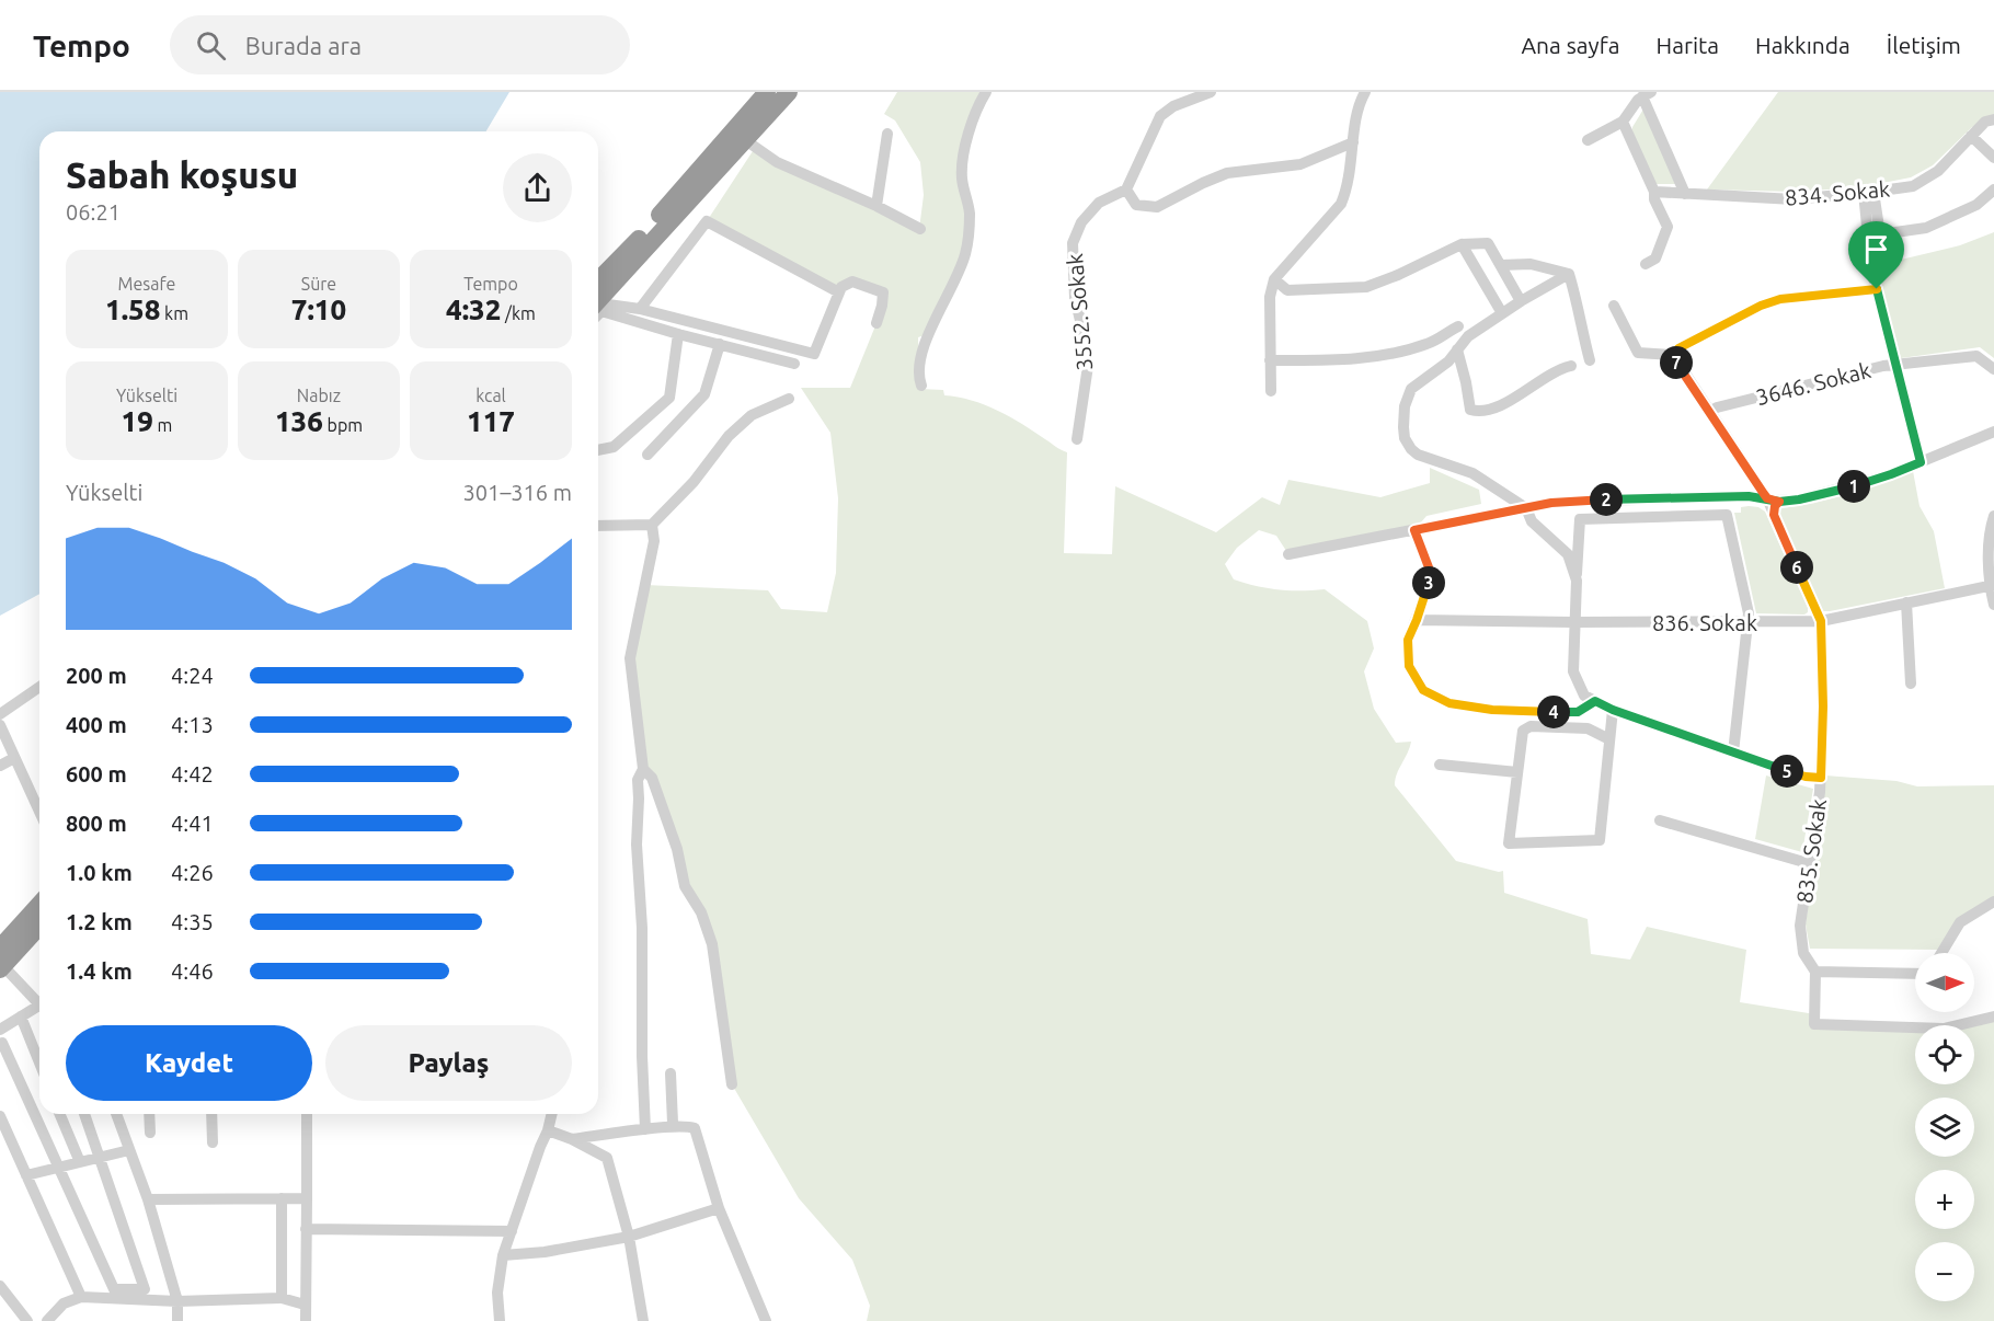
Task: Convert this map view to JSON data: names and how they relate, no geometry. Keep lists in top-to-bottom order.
{
  "streets": {
    "street": [
      "834. Sokak",
      "3552. Sokak",
      "3646. Sokak",
      "836. Sokak",
      "835. Sokak"
    ]
  },
  "crossings": [
    ["836. Sokak", "835. Sokak"]
  ],
  "north": "right",
  "page": {
    "header": "Tempo",
    "search": "Burada ara",
    "nav": [
      "Ana sayfa",
      "Harita",
      "Hakkında",
      "İletişim"
    ],
    "heading": ["Sabah koşusu", "06:21"],
    "stats": [
      ["Mesafe", "1.58 km"],
      ["Süre", "7:10"],
      ["Tempo", "4:32 /km"],
      ["Yükselti", "19 m"],
      ["Nabız", "136 bpm"],
      ["kcal", "117"]
    ],
    "pins": [
      "7",
      "1",
      "2",
      "6",
      "3",
      "4",
      "5"
    ],
    "chart": ["Yükselti", "301–316 m"],
    "list": [
      {
        "name": "200 m",
        "note": "4:24"
      },
      {
        "name": "400 m",
        "note": "4:13"
      },
      {
        "name": "600 m",
        "note": "4:42"
      },
      {
        "name": "800 m",
        "note": "4:41"
      },
      {
        "name": "1.0 km",
        "note": "4:26"
      },
      {
        "name": "1.2 km",
        "note": "4:35"
      },
      {
        "name": "1.4 km",
        "note": "4:46"
      }
    ],
    "map_buttons": ["+", "−"],
    "buttons": ["Kaydet", "Paylaş"]
  }
}
